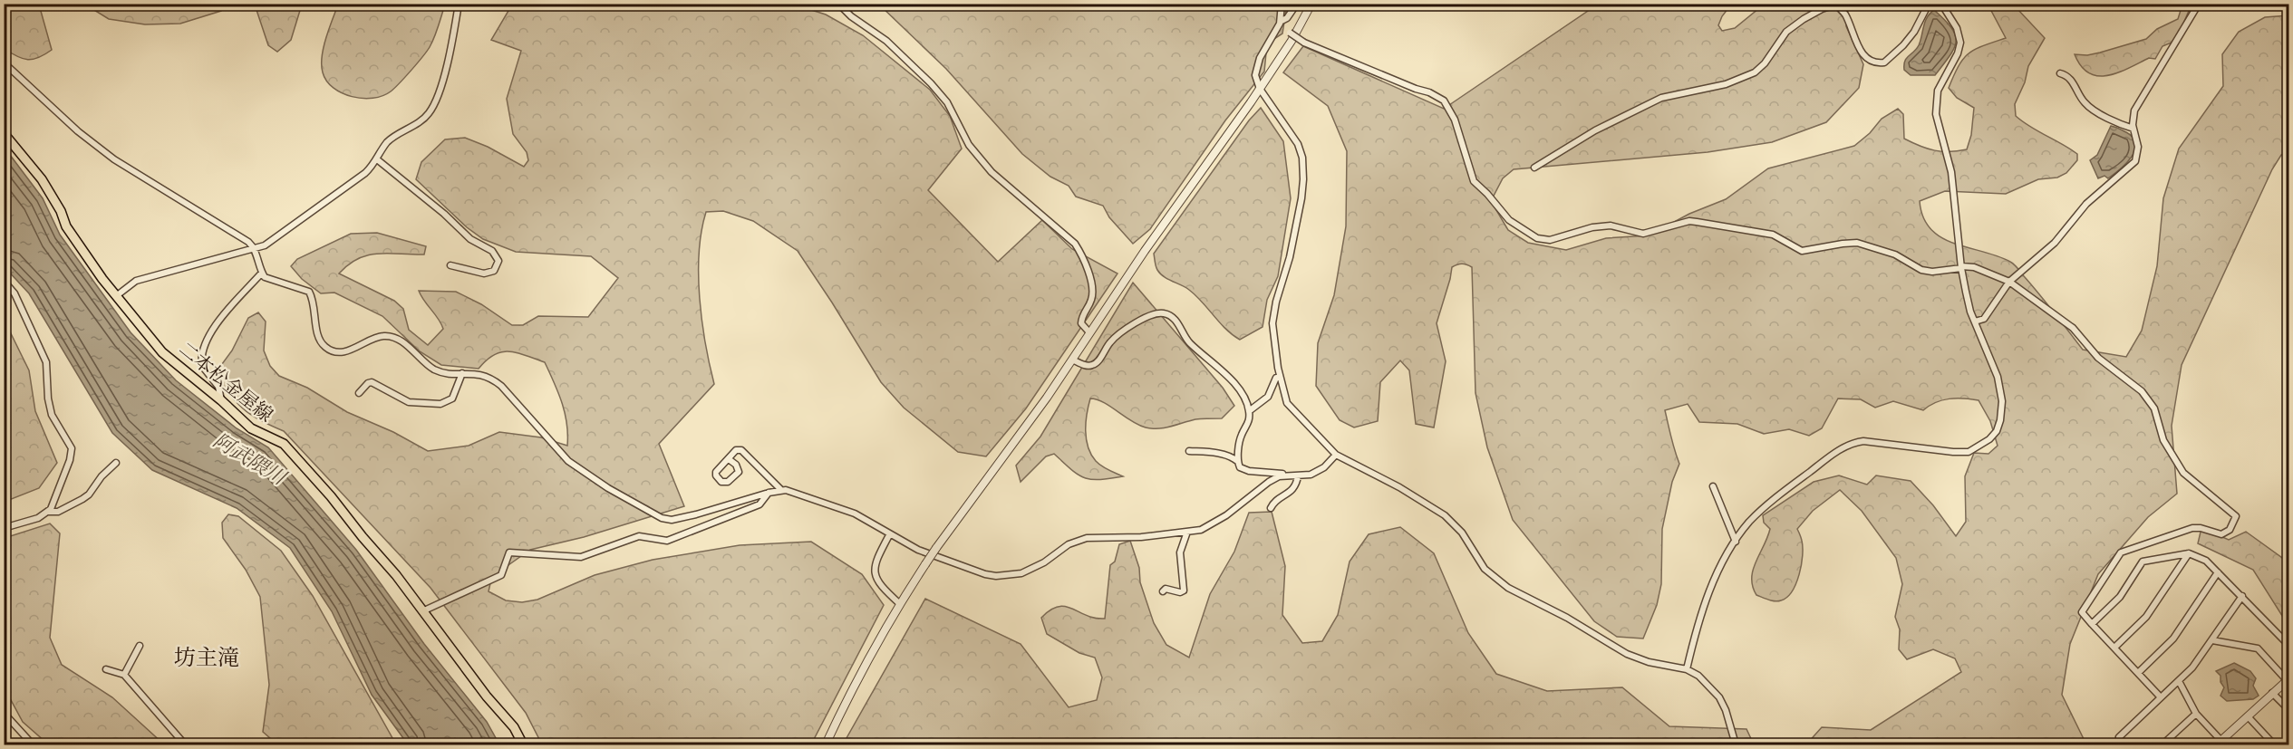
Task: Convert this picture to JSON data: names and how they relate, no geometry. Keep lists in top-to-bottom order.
{
  "streets": {
    "main road": ["二本松金屋線"]
  },
  "districts": ["坊主滝"],
  "water": ["阿武隈川"]
}
